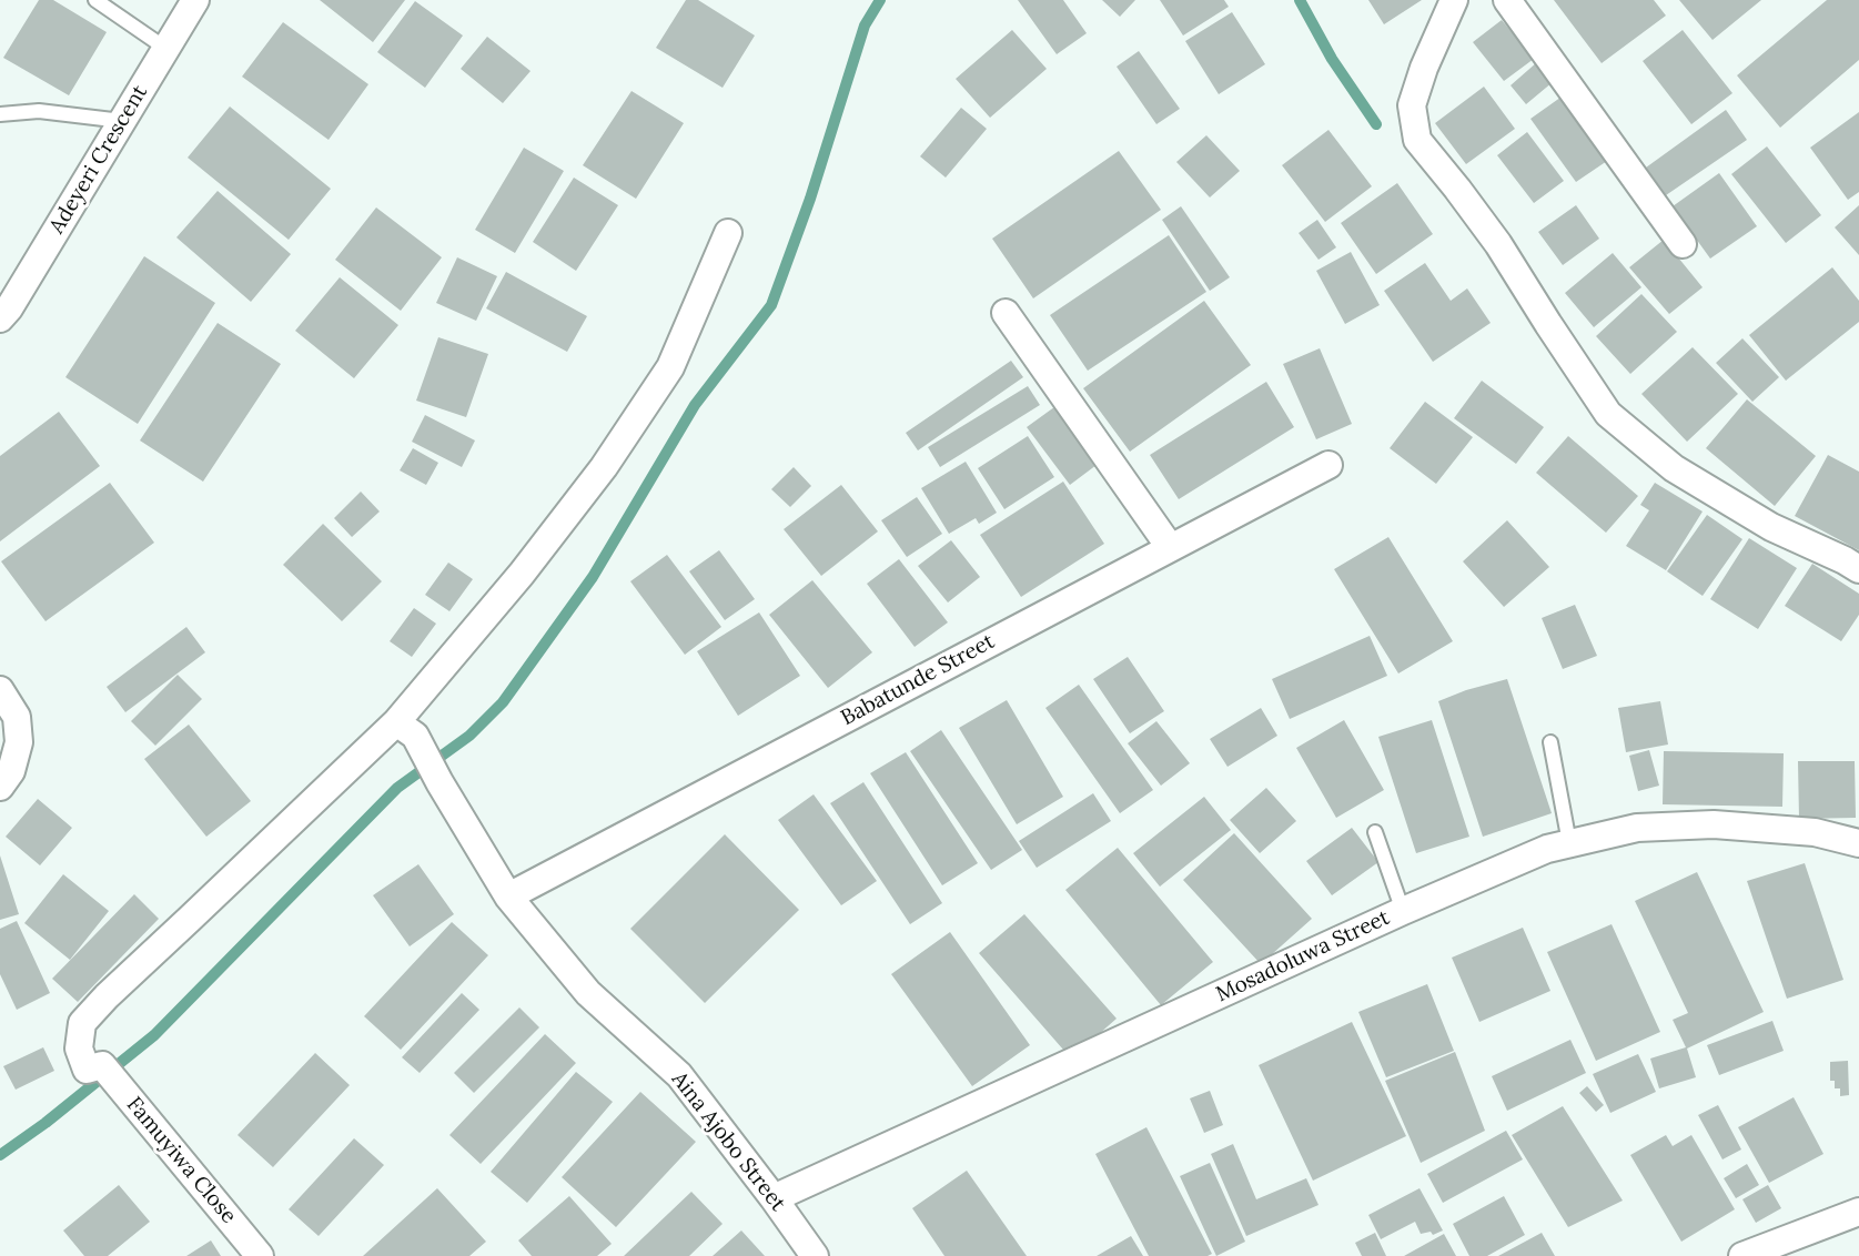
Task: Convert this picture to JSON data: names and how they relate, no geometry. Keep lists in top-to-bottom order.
{
  "streets": {
    "street": [
      "Adeyeri Crescent",
      "Babatunde Street",
      "Mosadoluwa Street",
      "Aina Ajobo Street",
      "Famuyiwa Close"
    ]
  },
  "crossings": [
    ["Babatunde Street", "Aina Ajobo Street"],
    ["Mosadoluwa Street", "Aina Ajobo Street"],
    ["Aina Ajobo Street", "Famuyiwa Close"]
  ]
}
